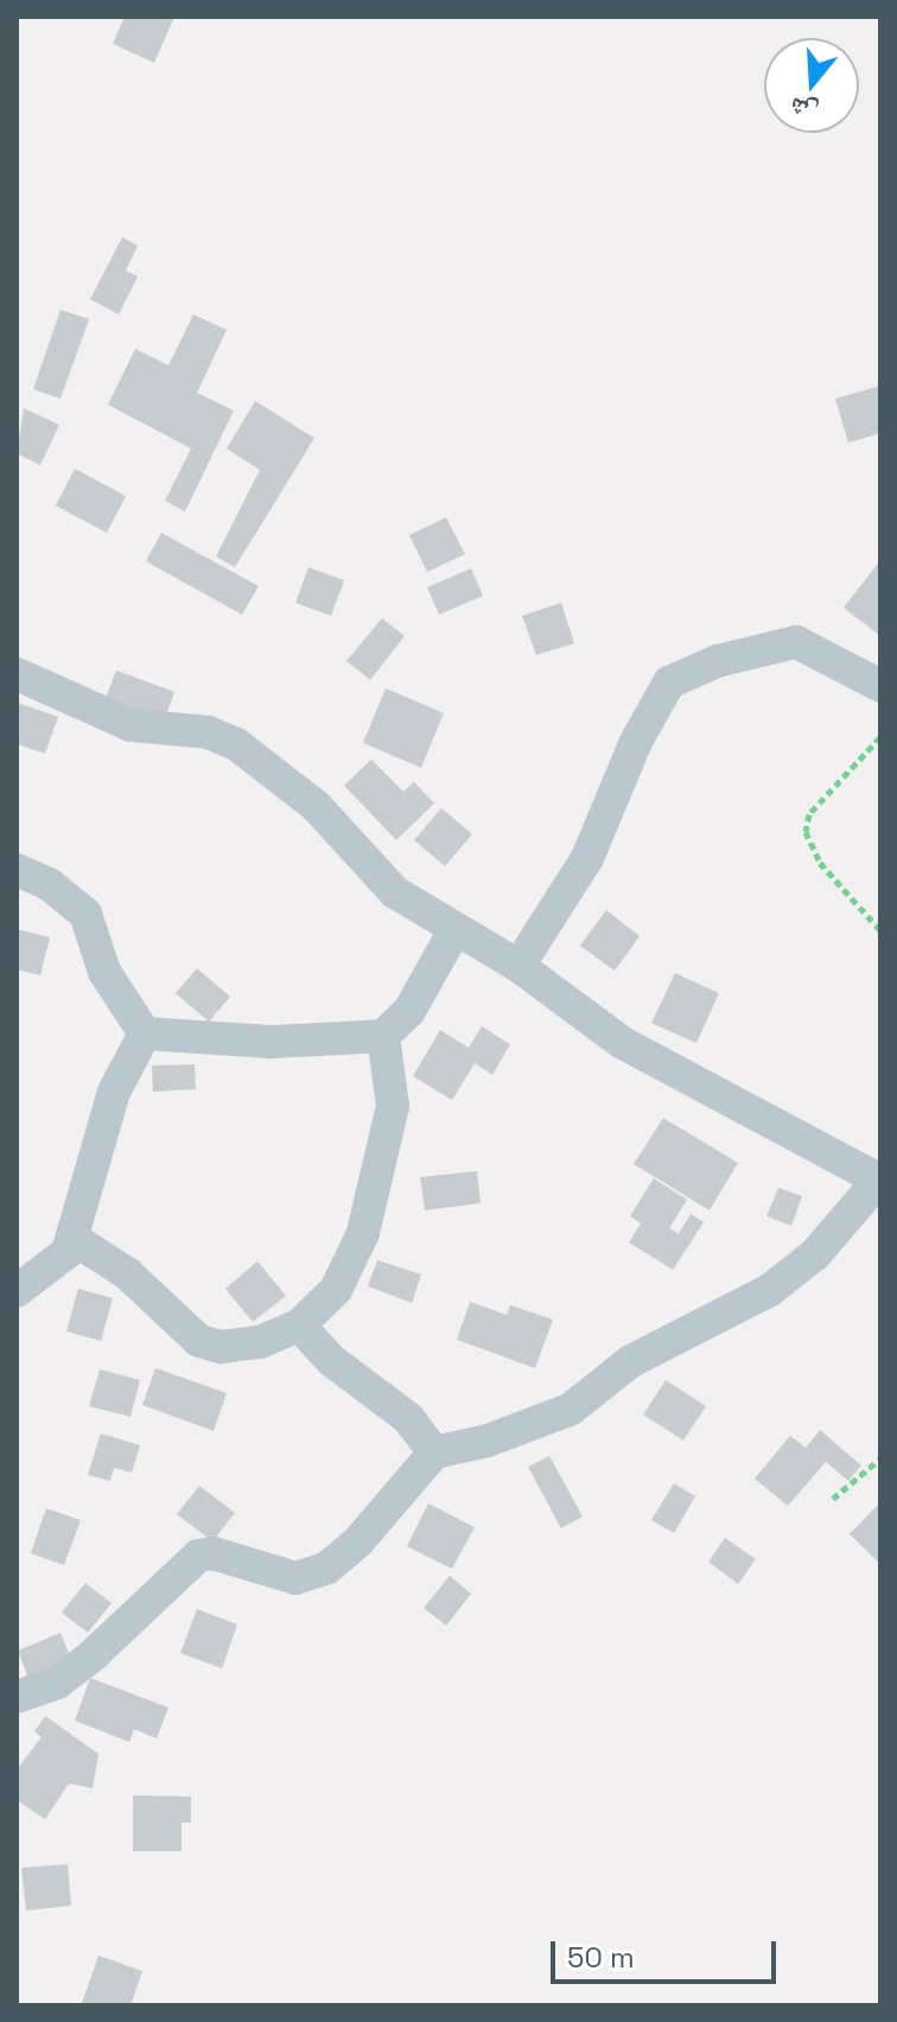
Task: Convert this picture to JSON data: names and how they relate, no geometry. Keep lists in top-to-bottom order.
{
  "scale_bar": "50 m",
  "north": "bottom"
}
